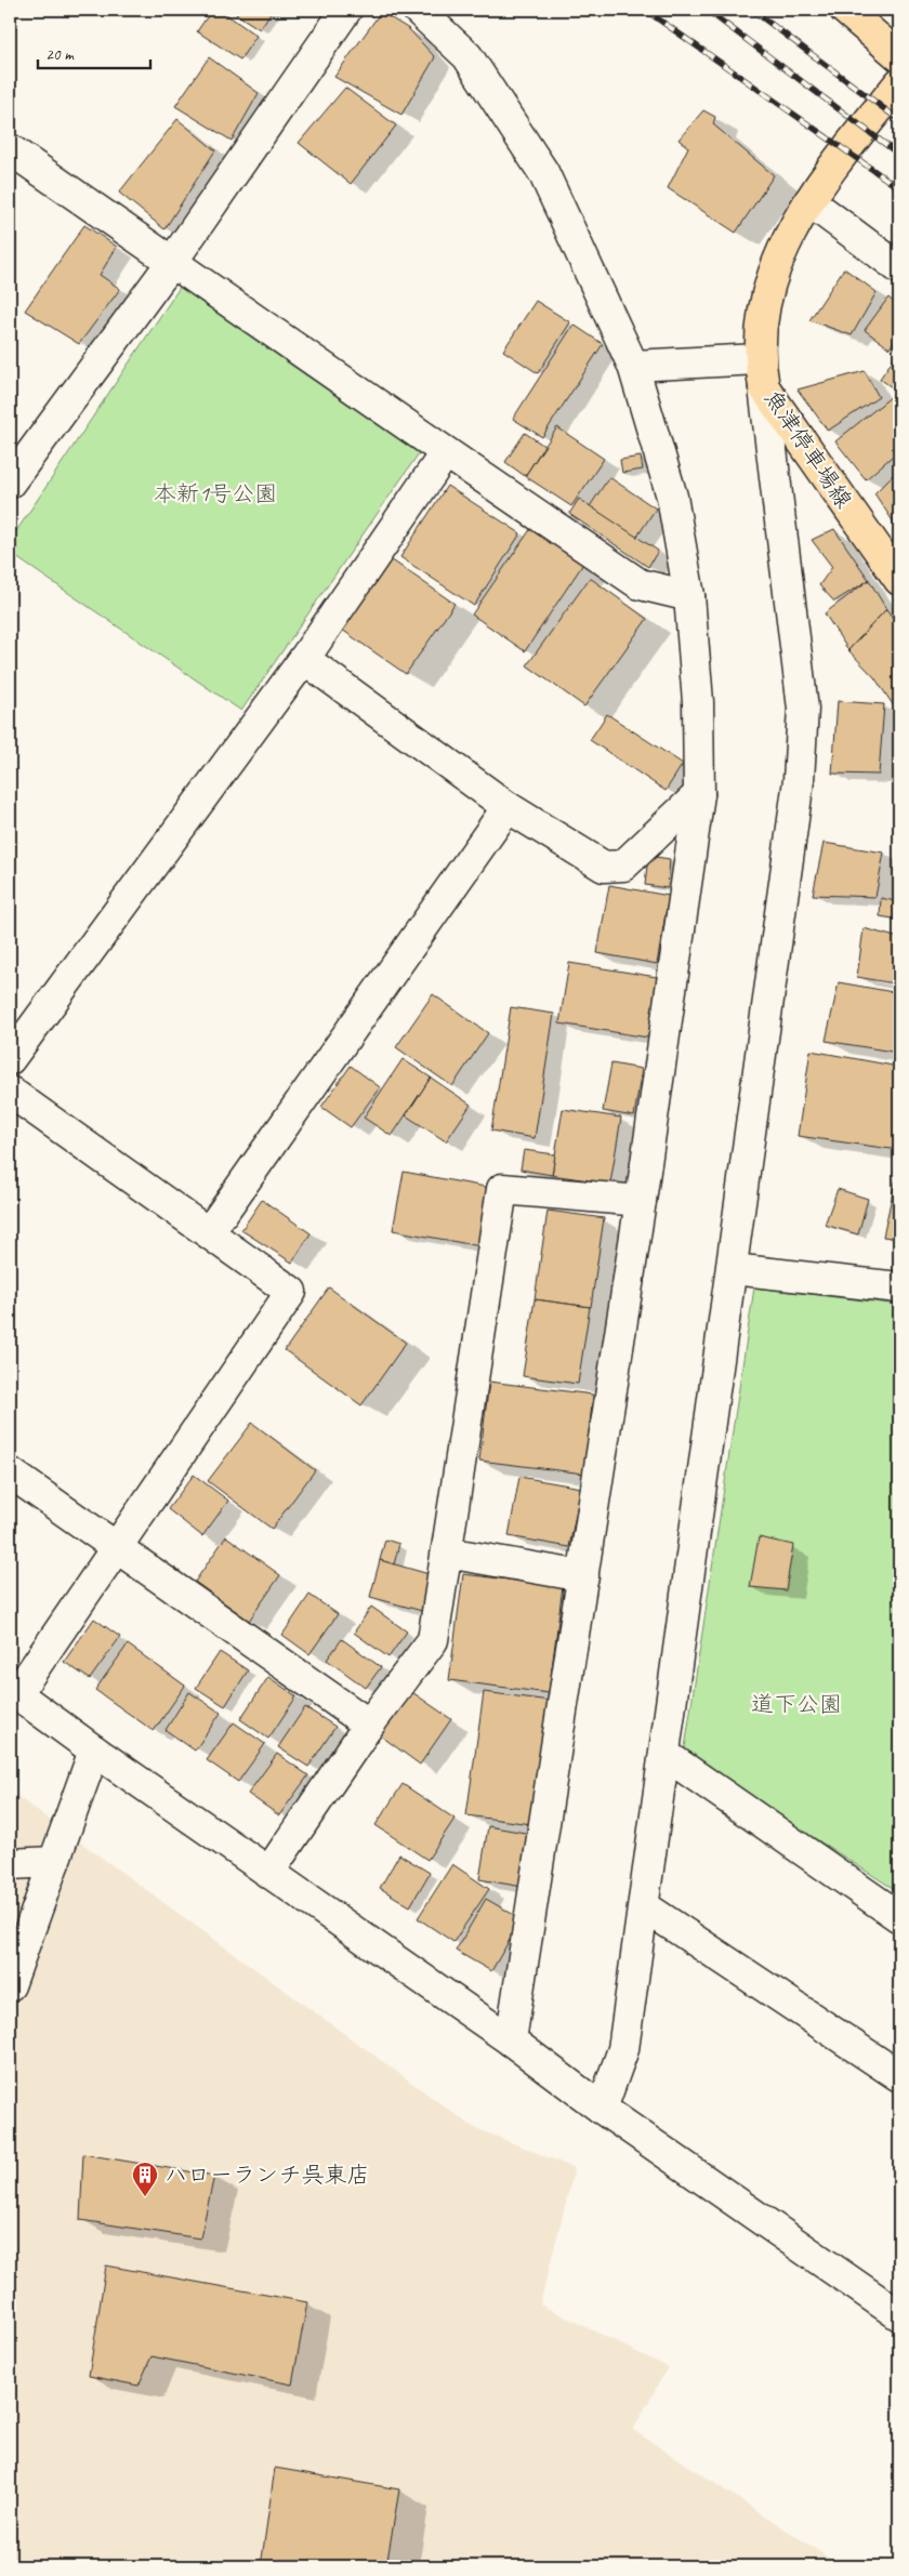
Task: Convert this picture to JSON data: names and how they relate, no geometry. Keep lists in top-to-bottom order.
{
  "streets": {
    "main road": ["魚津停車場線"]
  },
  "parks": ["本新1号公園", "道下公園"],
  "places": {
    "building": ["ハローランチ呉東店"]
  },
  "scale_bar": "20 m"
}
